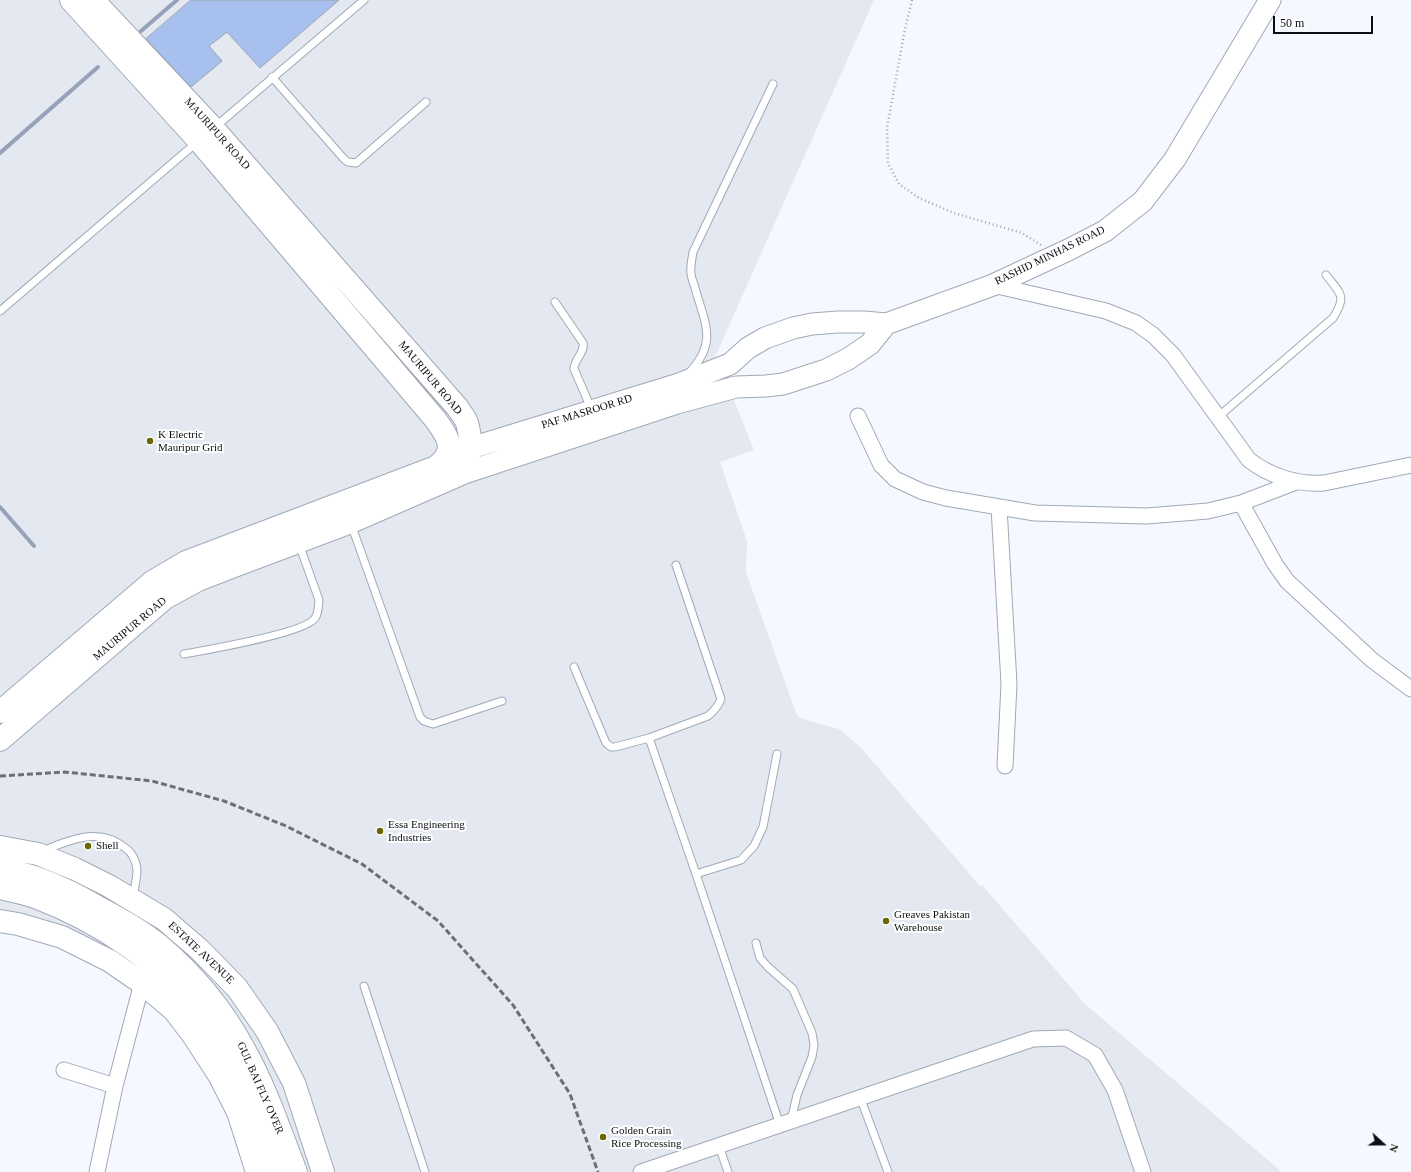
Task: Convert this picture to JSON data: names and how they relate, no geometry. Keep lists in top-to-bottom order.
{
  "streets": {
    "main road": [
      "MAURIPUR ROAD",
      "RASHID MINHAS ROAD",
      "PAF MASROOR RD",
      "ESTATE AVENUE",
      "GUL BAI FLY OVER"
    ]
  },
  "crossings": [
    ["MAURIPUR ROAD", "PAF MASROOR RD"],
    ["RASHID MINHAS ROAD", "PAF MASROOR RD"]
  ],
  "places": [
    "K Electric Mauripur Grid",
    "Essa Engineering Industries",
    "Shell",
    "Greaves Pakistan Warehouse",
    "Golden Grain Rice Processing"
  ],
  "scale_bar": "50 m",
  "north": "right"
}
